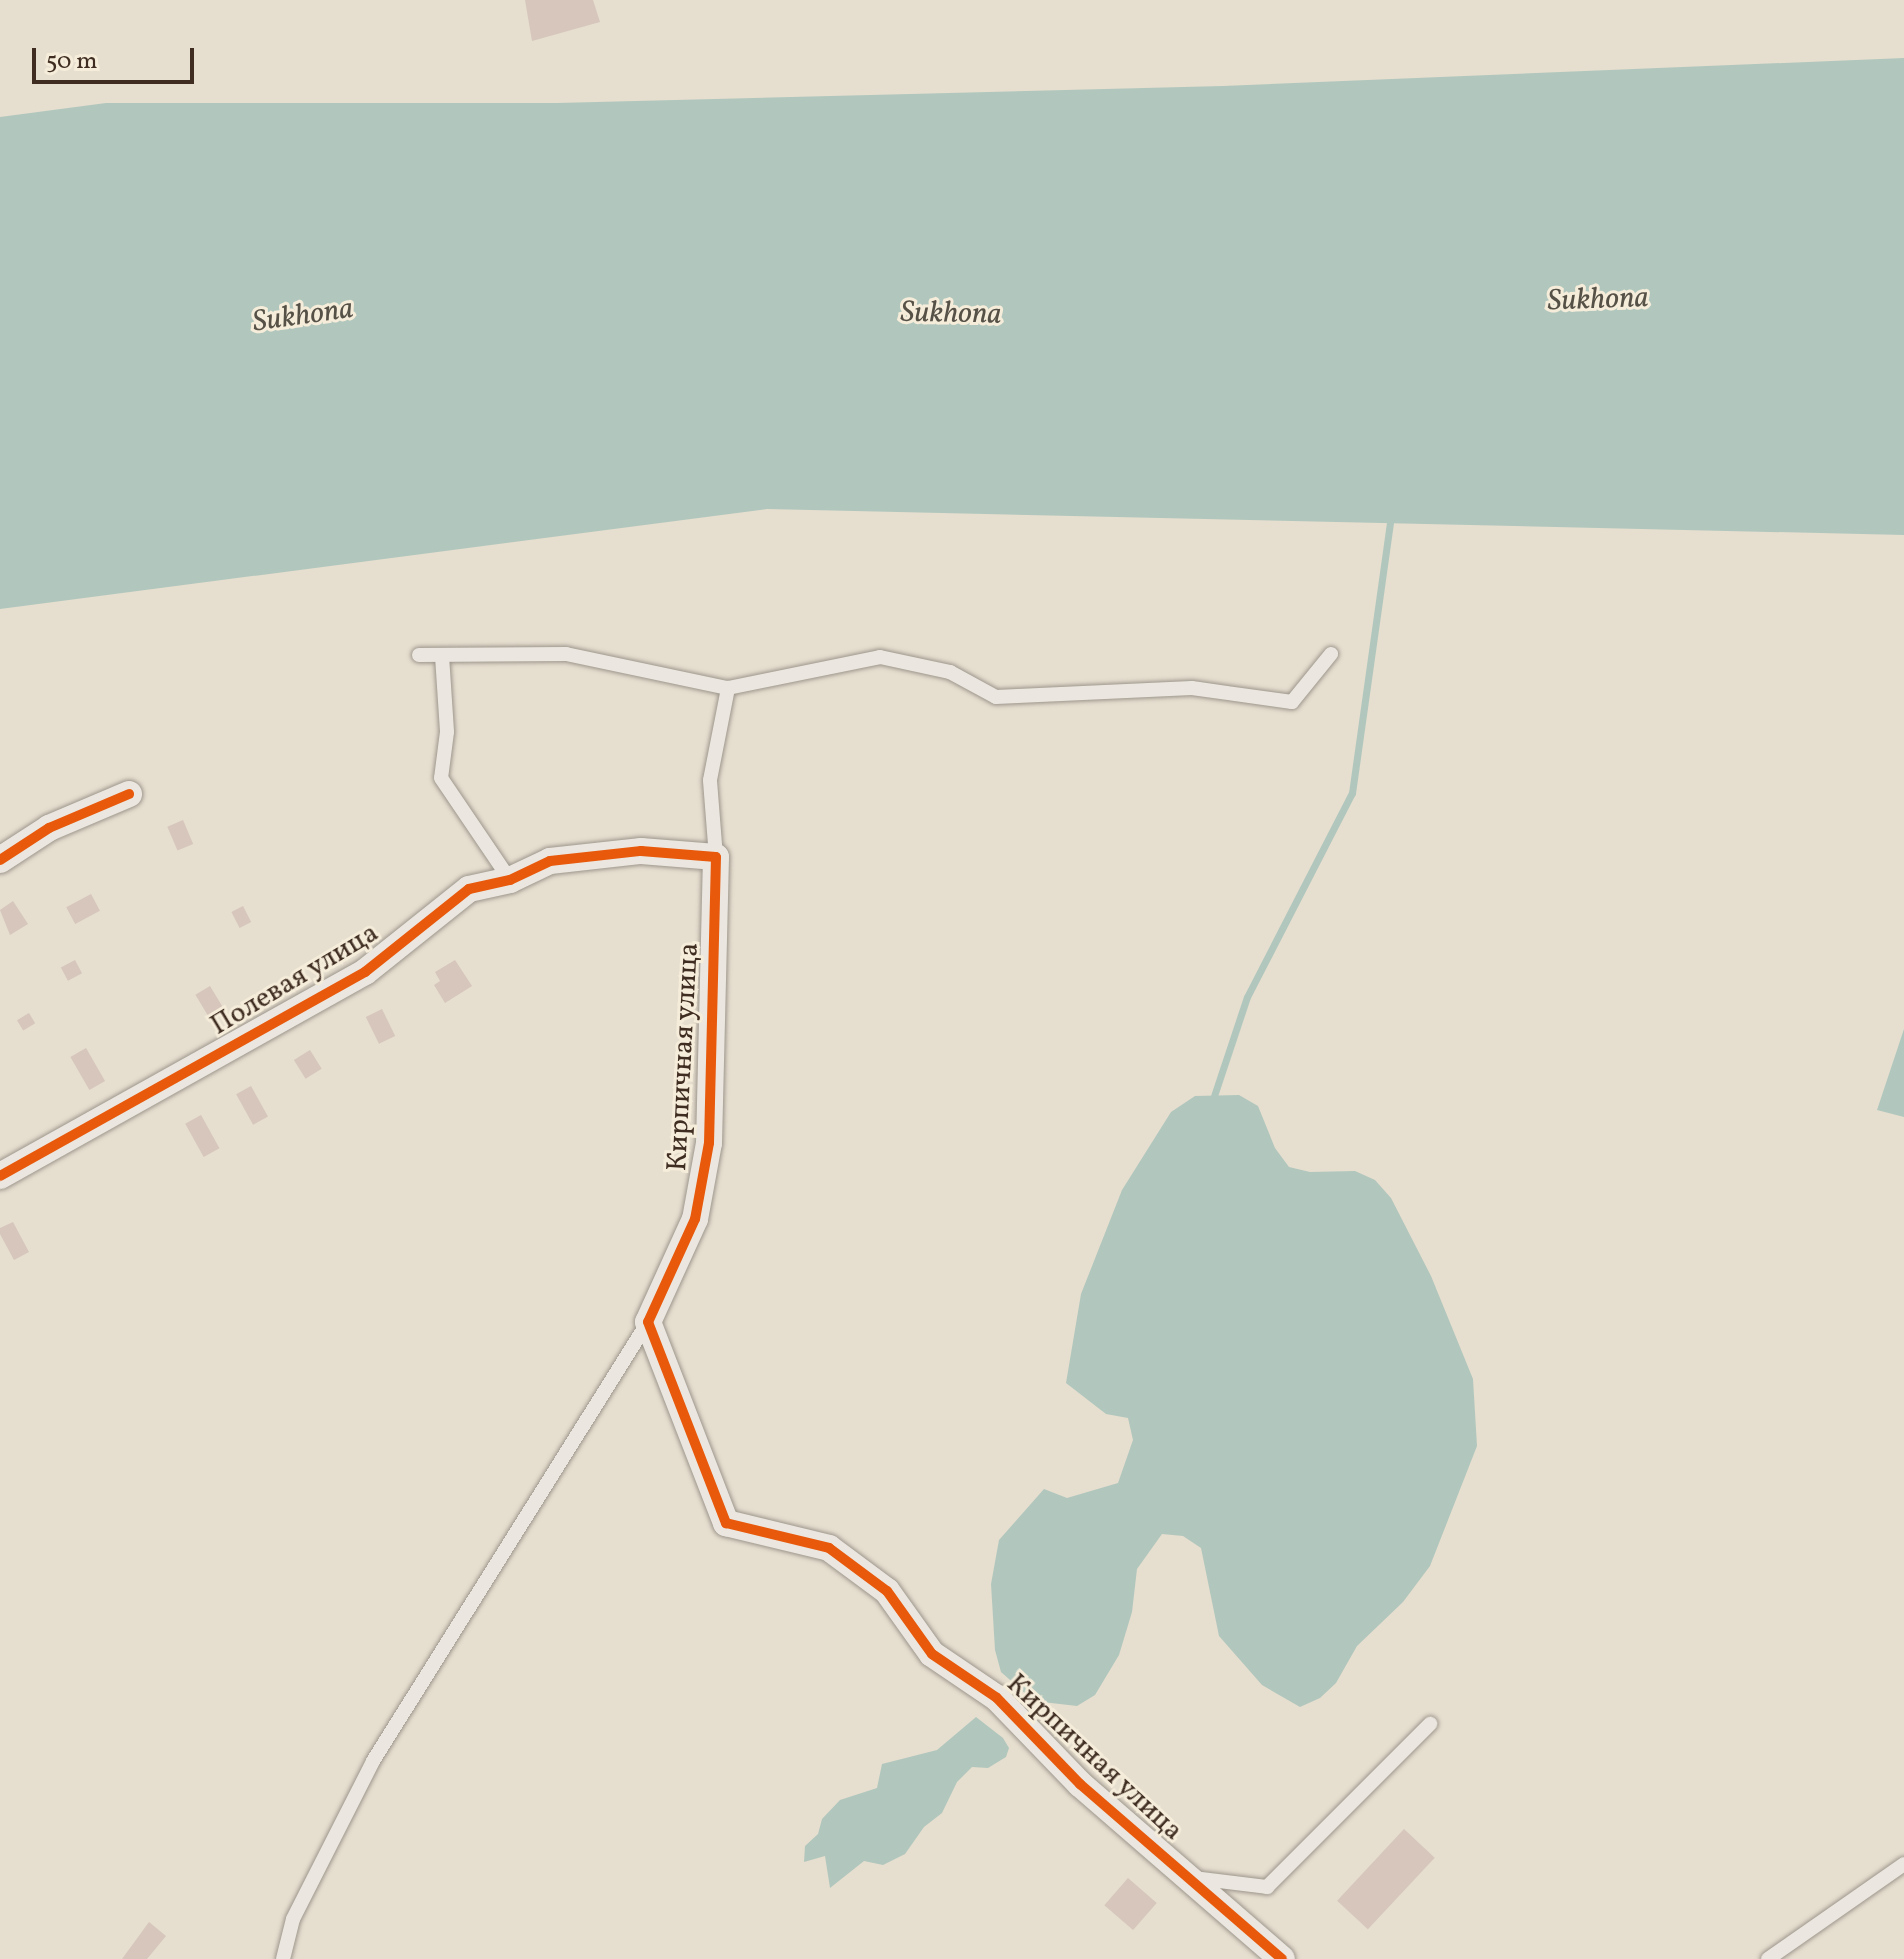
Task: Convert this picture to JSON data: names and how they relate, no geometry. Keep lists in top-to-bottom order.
{
  "streets": {
    "street": ["Полевая улица", "Кирпичная улица"]
  },
  "crossings": [
    ["Полевая улица", "Кирпичная улица"]
  ],
  "water": ["Sukhona"],
  "scale_bar": "50 m"
}
